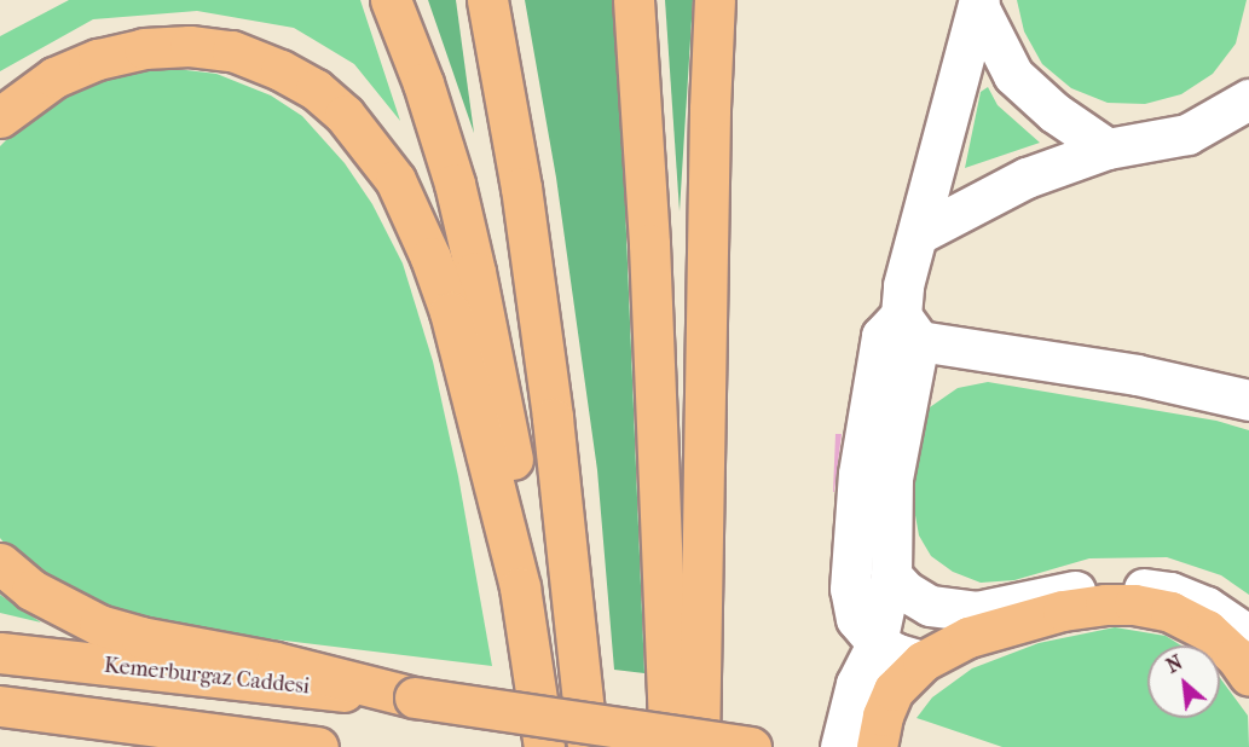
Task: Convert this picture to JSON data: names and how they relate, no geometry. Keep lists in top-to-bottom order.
{
  "streets": {
    "main road": ["Kemerburgaz Caddesi"]
  },
  "north": "top left"
}
